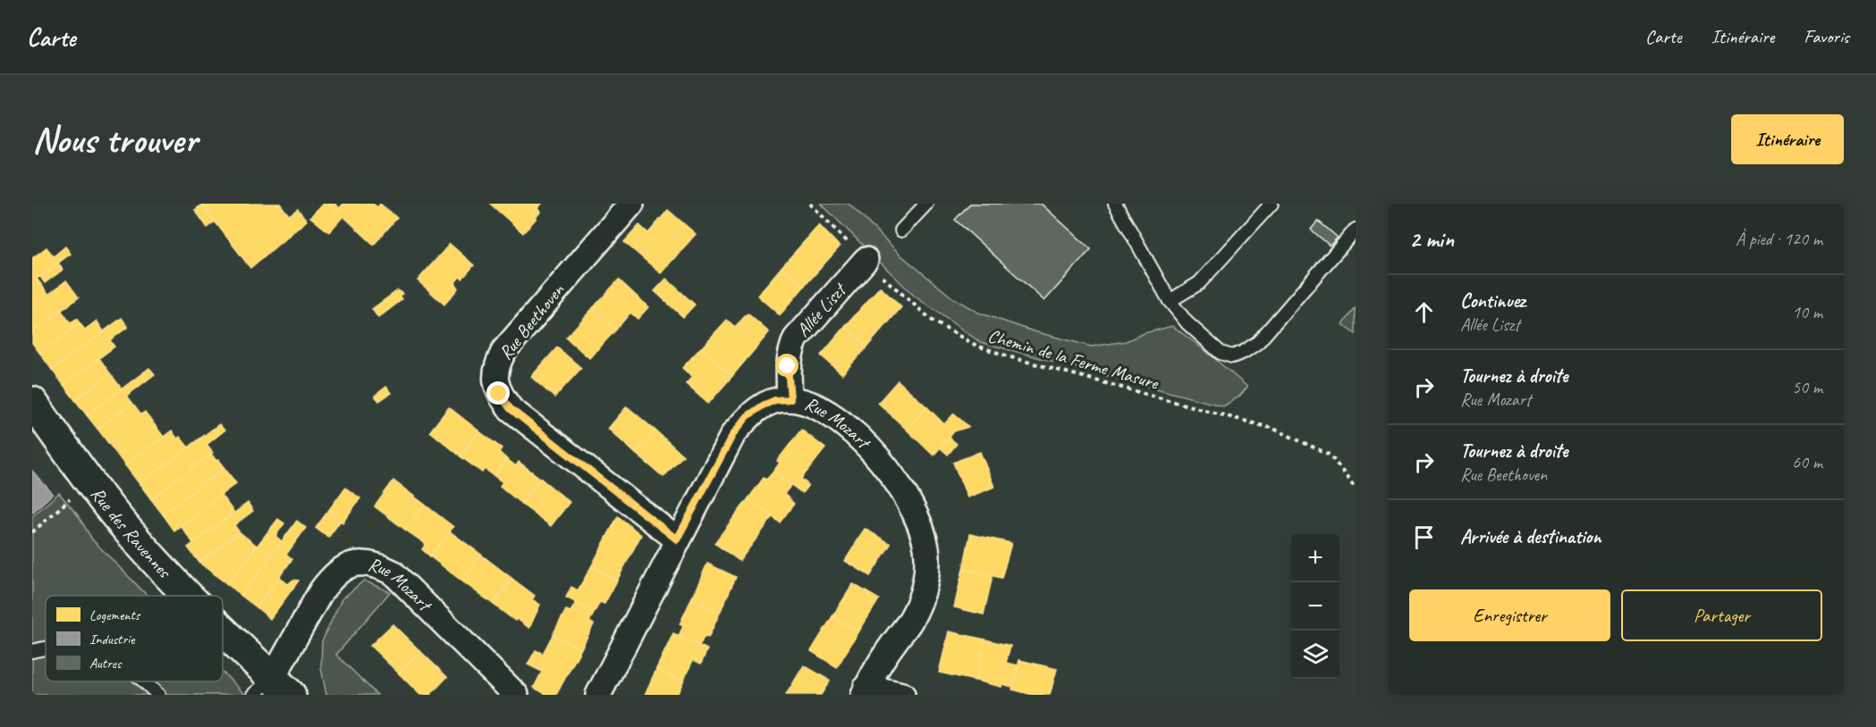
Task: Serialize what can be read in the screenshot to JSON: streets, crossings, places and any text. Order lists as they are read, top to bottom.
{
  "streets": {
    "street": [
      "Allée Liszt",
      "Rue Beethoven",
      "Rue Mozart",
      "Rue des Ravennes"
    ],
    "path": ["Chemin de la Ferme Masure"]
  },
  "crossings": [
    ["Allée Liszt", "Chemin de la Ferme Masure"],
    ["Allée Liszt", "Rue Mozart"],
    ["Rue Beethoven", "Rue Mozart"],
    ["Rue Mozart", "Rue des Ravennes"]
  ],
  "legend": ["Logements", "Industrie", "Autres"],
  "page": {
    "header": "Carte",
    "nav": ["Carte", "Itinéraire", "Favoris"],
    "buttons": [
      "Itinéraire",
      ["Enregistrer", "Partager"]
    ],
    "title": "Nous trouver",
    "heading": ["2 min", "À pied · 120 m"],
    "list": [
      ["Continuez", "Allée Liszt", "10 m"],
      ["Tournez à droite", "Rue Mozart", "50 m"],
      ["Tournez à droite", "Rue Beethoven", "60 m"],
      "Arrivée à destination"
    ],
    "map_buttons": ["+", "−"]
  }
}
